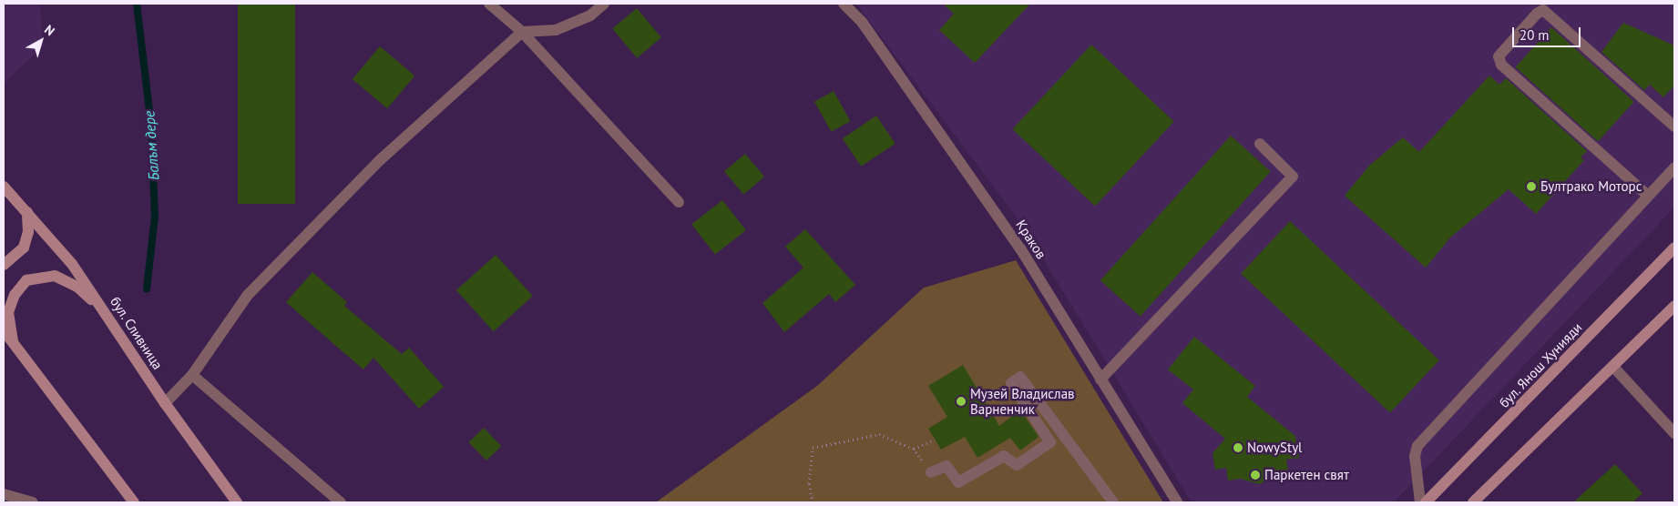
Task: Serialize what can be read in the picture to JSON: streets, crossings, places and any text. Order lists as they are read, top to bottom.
{
  "streets": {
    "main road": ["бул. Сливница", "бул. Янош Хунияди"],
    "street": ["Краков"]
  },
  "water": ["Балъм дере"],
  "places": [
    "Бултрако Моторс",
    "Музей Владислав Варненчик",
    "NowyStyl",
    "Паркетен свят"
  ],
  "scale_bar": "20 m",
  "north": "top right"
}
